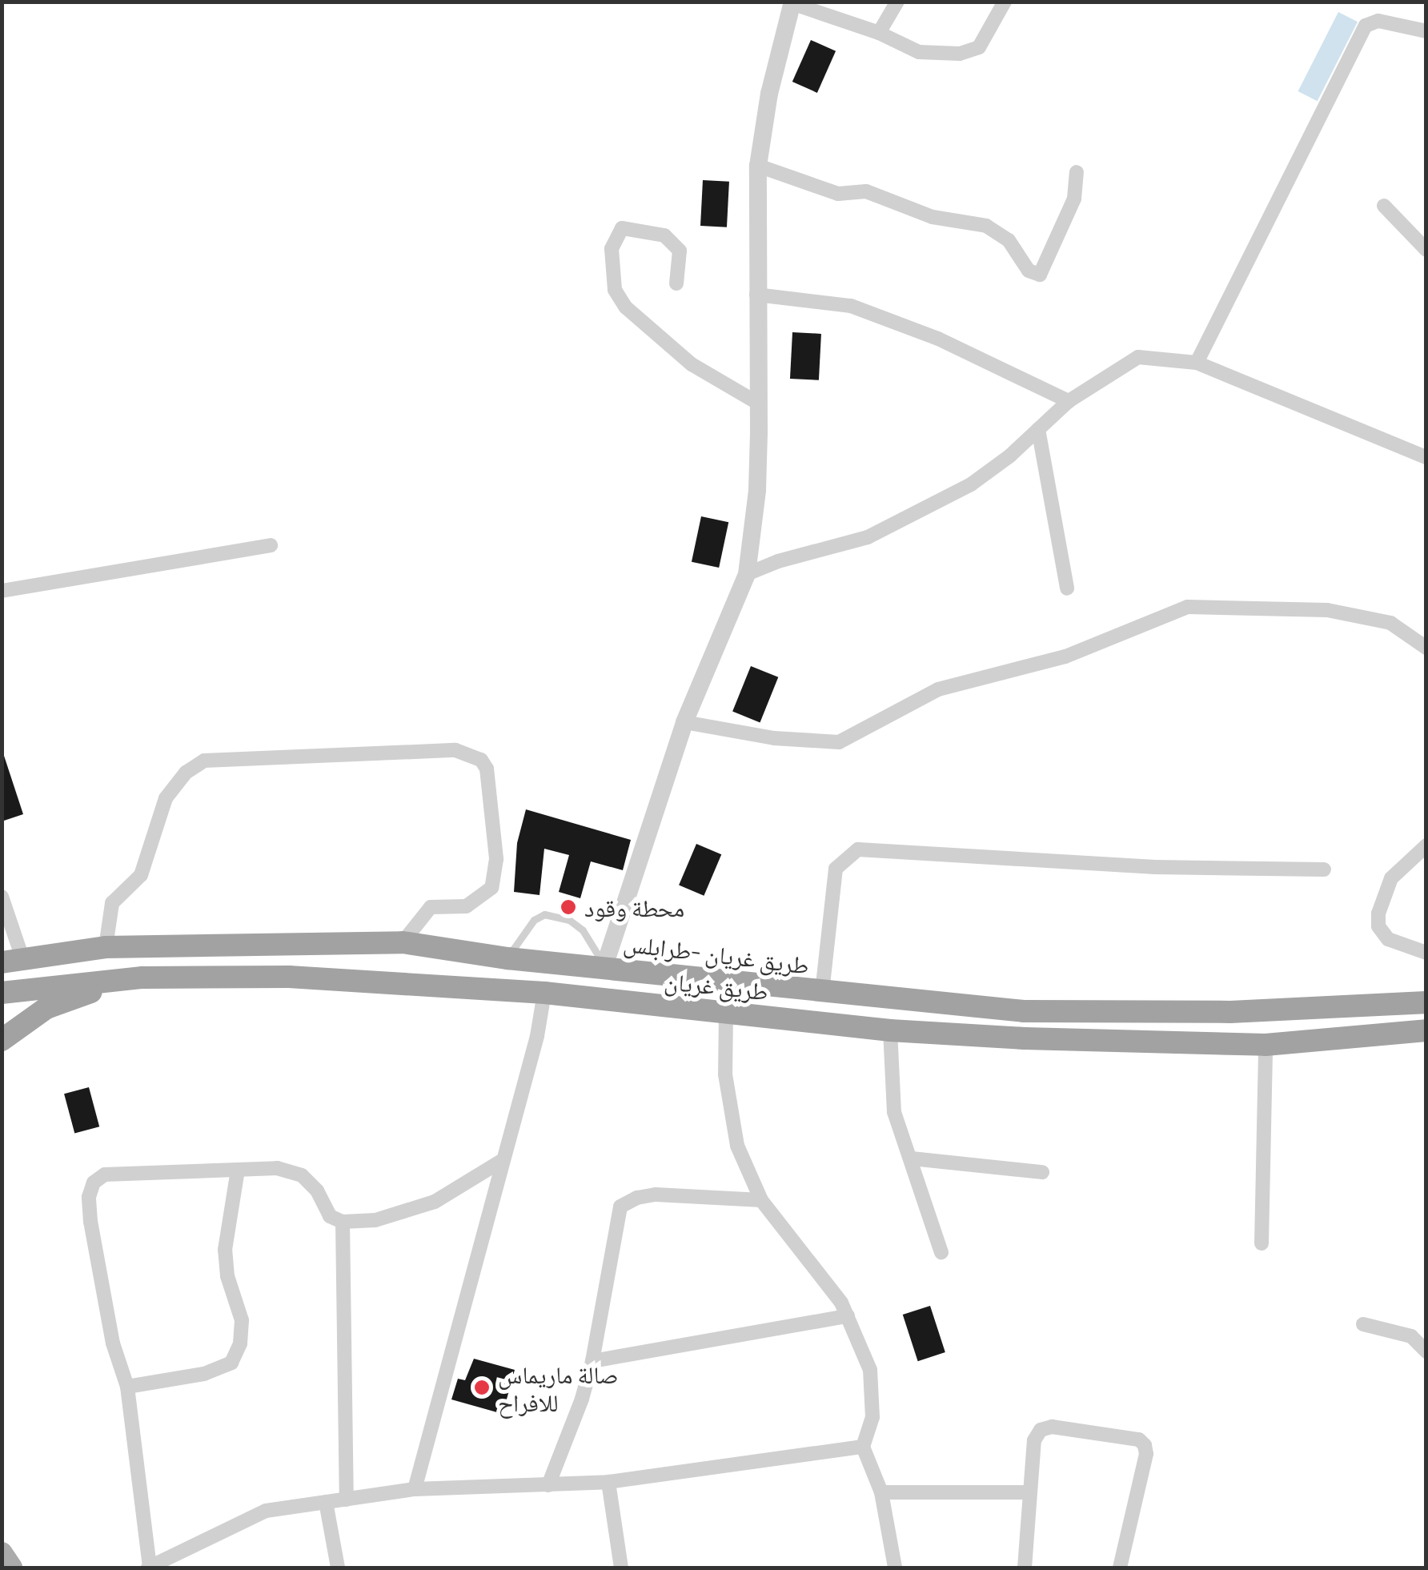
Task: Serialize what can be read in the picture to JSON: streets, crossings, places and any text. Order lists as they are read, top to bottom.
{
  "streets": {
    "highway": ["طريق غريان -طرابلس", "طريق غريان"]
  },
  "places": ["محطة وقود", "صالة ماريماس للافراح"]
}
